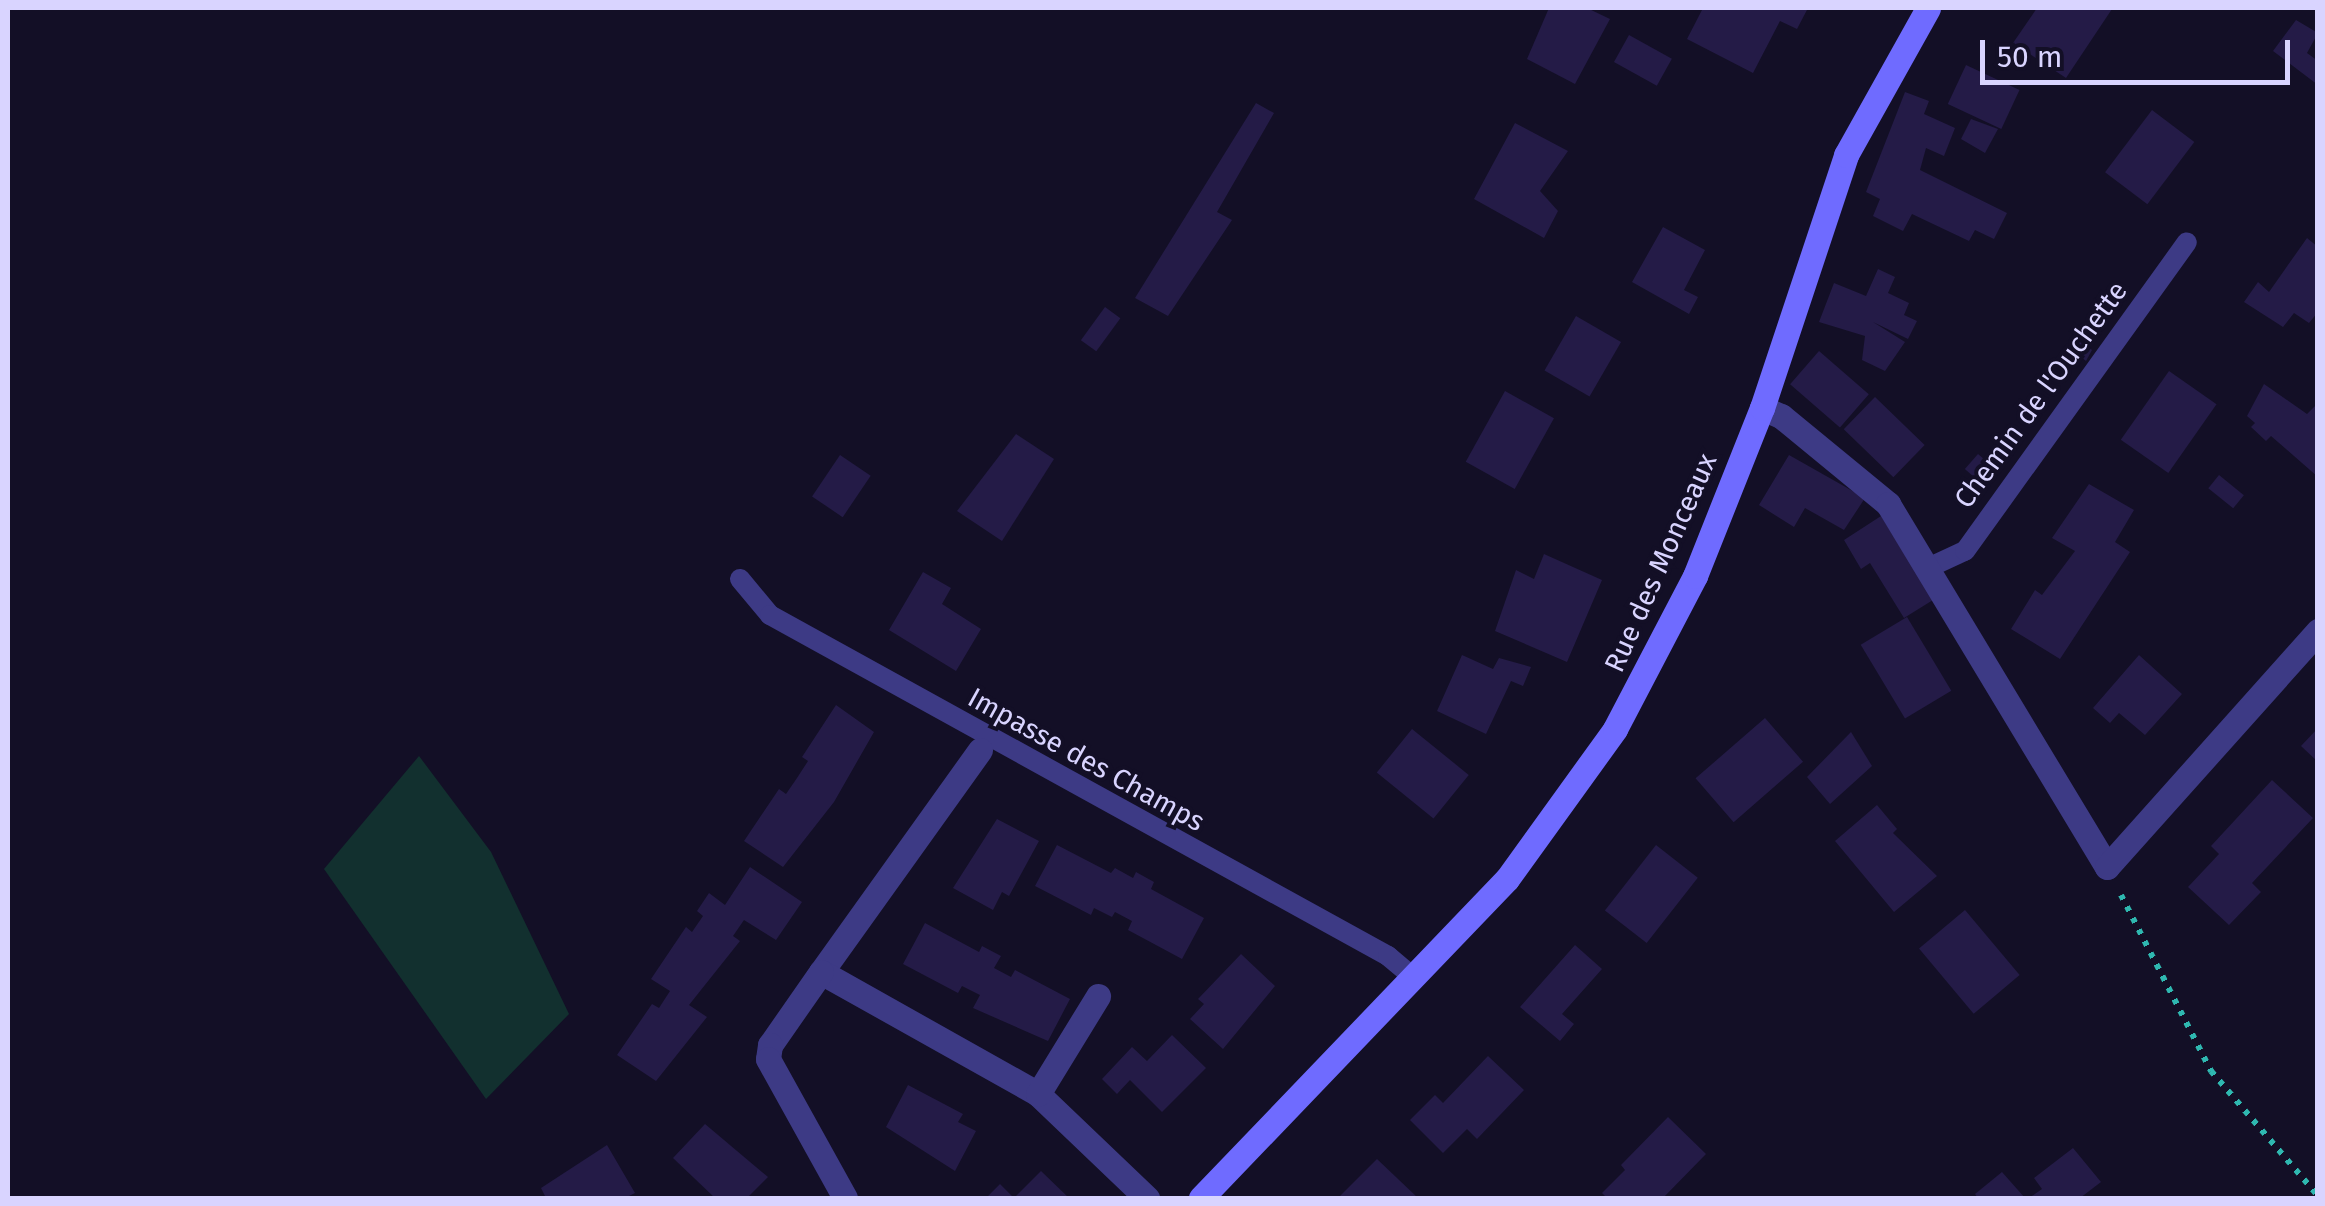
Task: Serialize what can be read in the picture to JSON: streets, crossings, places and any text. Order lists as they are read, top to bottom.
{
  "streets": {
    "main road": ["Rue des Monceaux"],
    "lane": ["Chemin de l'Ouchette", "Impasse des Champs"]
  },
  "crossings": [
    ["Rue des Monceaux", "Impasse des Champs"]
  ],
  "scale_bar": "50 m"
}
